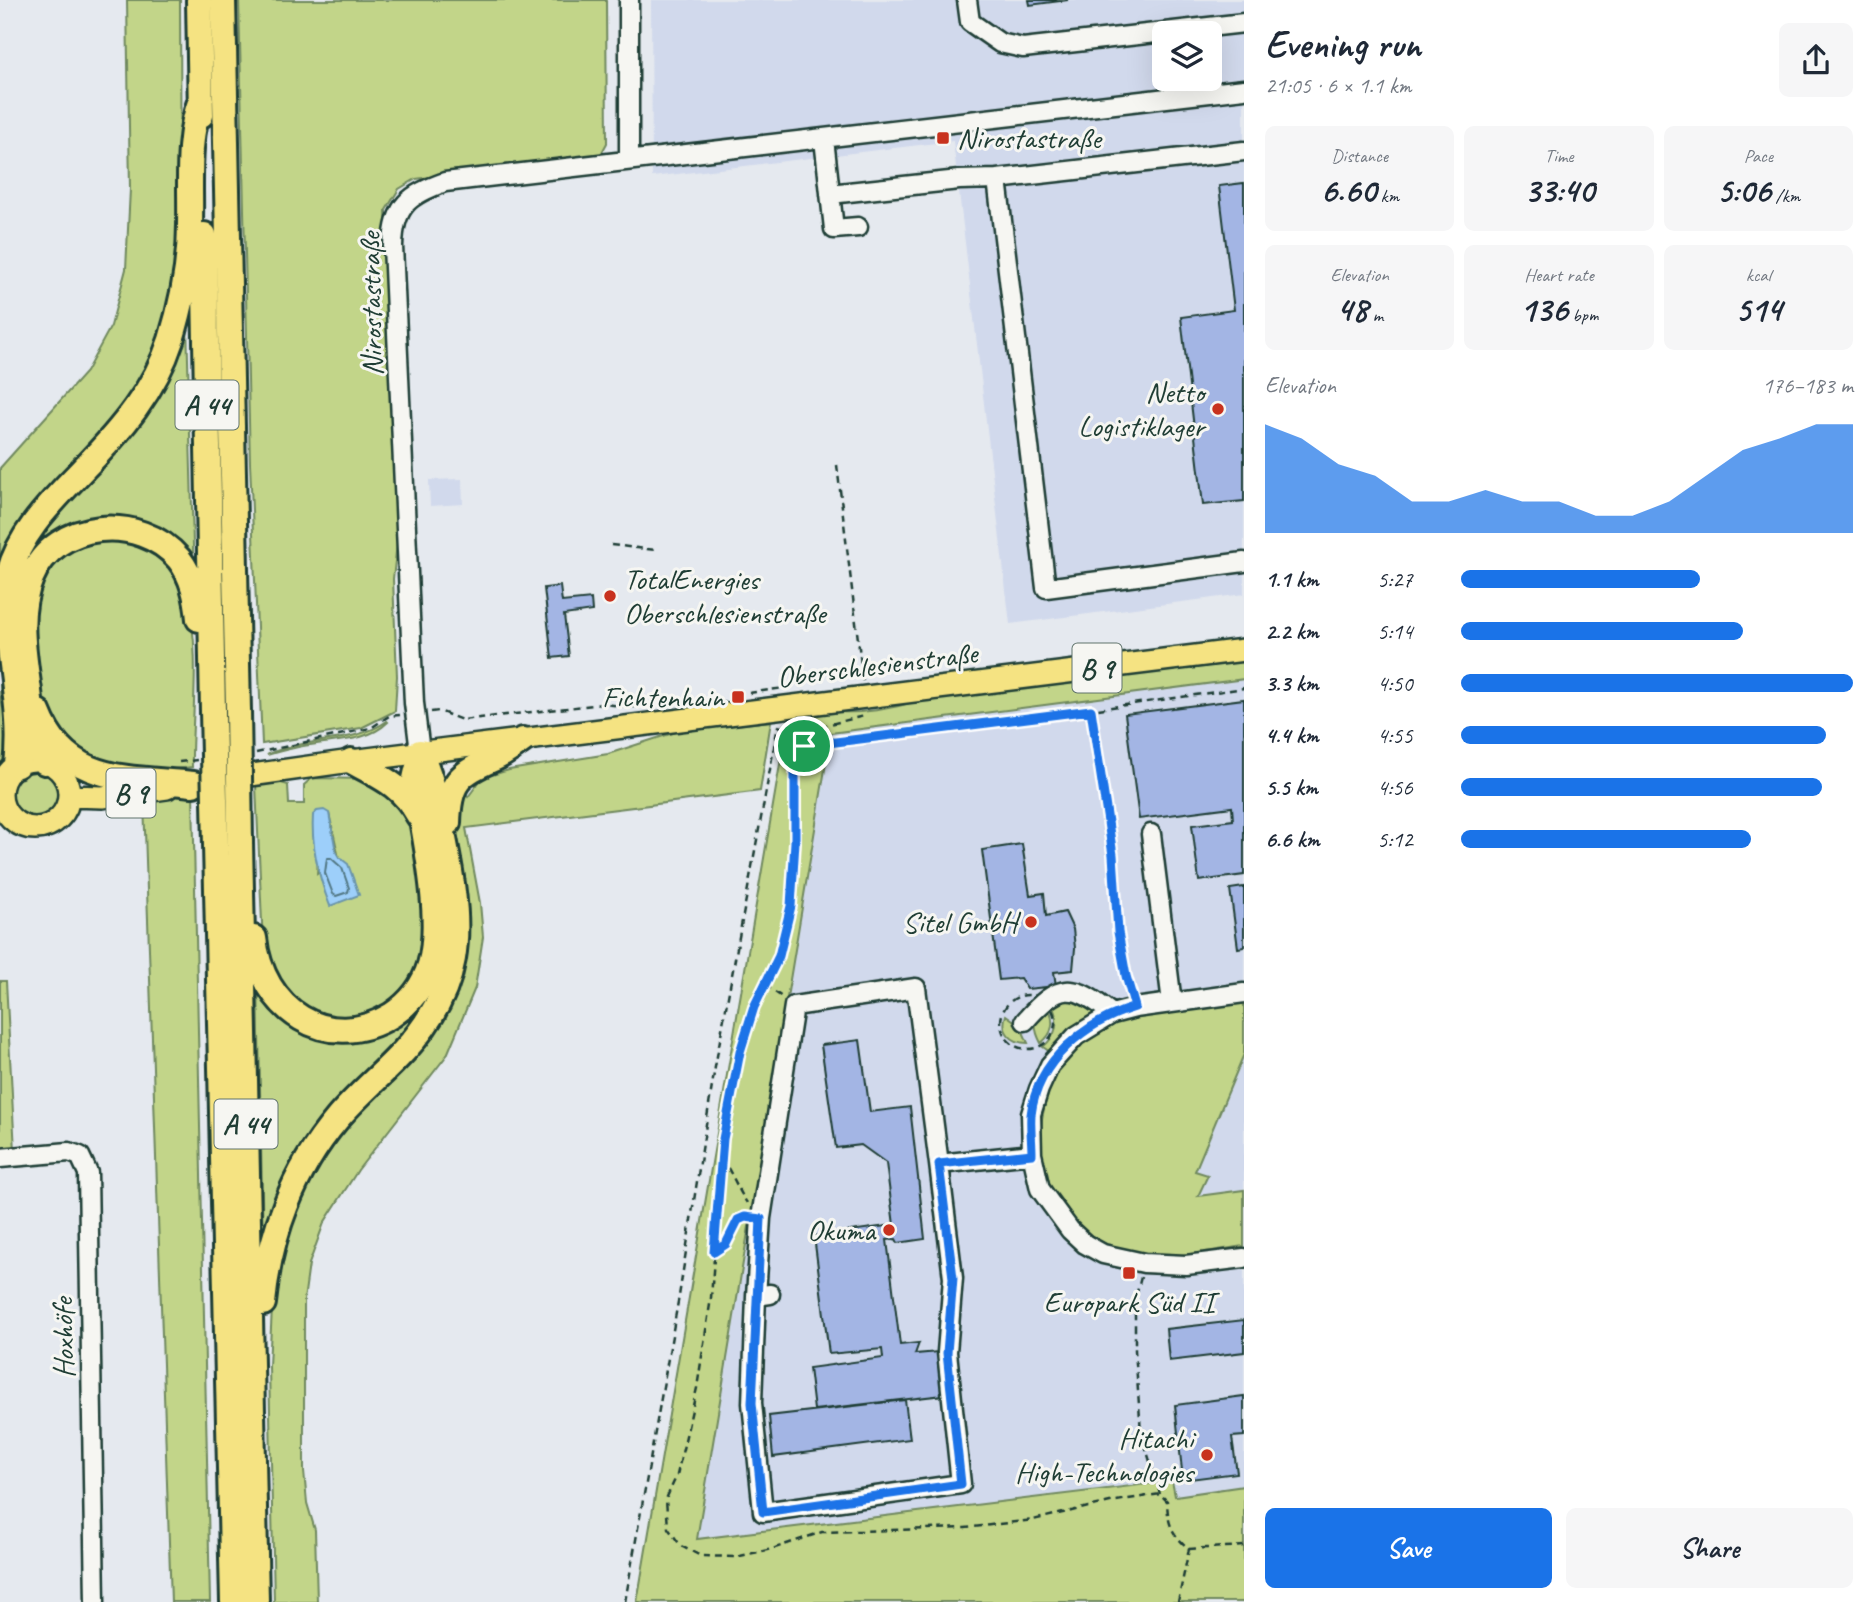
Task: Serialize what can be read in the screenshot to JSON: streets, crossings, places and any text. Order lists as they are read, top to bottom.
{
  "streets": {
    "highway": ["A 44"],
    "main road": ["Oberschlesienstraße", "B 9"],
    "street": ["Nirostastraße", "Hoxhöfe"]
  },
  "crossings": [
    ["Nirostastraße", "Oberschlesienstraße"],
    ["Oberschlesienstraße", "B 9"]
  ],
  "places": {
    "transit": ["Nirostastraße", "Fichtenhain", "Europark Süd II"],
    "other": [
      "Netto Logistiklager",
      "TotalEnergies Oberschlesienstraße",
      "Sitel GmbH",
      "Okuma",
      "Hitachi High-Technologies"
    ]
  },
  "page": {
    "heading": ["Evening run", "21:05 · 6 × 1.1 km"],
    "stats": [
      ["Distance", "6.60 km"],
      ["Time", "33:40"],
      ["Pace", "5:06 /km"],
      ["Elevation", "48 m"],
      ["Heart rate", "136 bpm"],
      ["kcal", "514"]
    ],
    "chart": ["Elevation", "176–183 m"],
    "list": [
      {
        "name": "1.1 km",
        "note": "5:27"
      },
      {
        "name": "2.2 km",
        "note": "5:14"
      },
      {
        "name": "3.3 km",
        "note": "4:50"
      },
      {
        "name": "4.4 km",
        "note": "4:55"
      },
      {
        "name": "5.5 km",
        "note": "4:56"
      },
      {
        "name": "6.6 km",
        "note": "5:12"
      }
    ],
    "buttons": ["Save", "Share"]
  }
}
